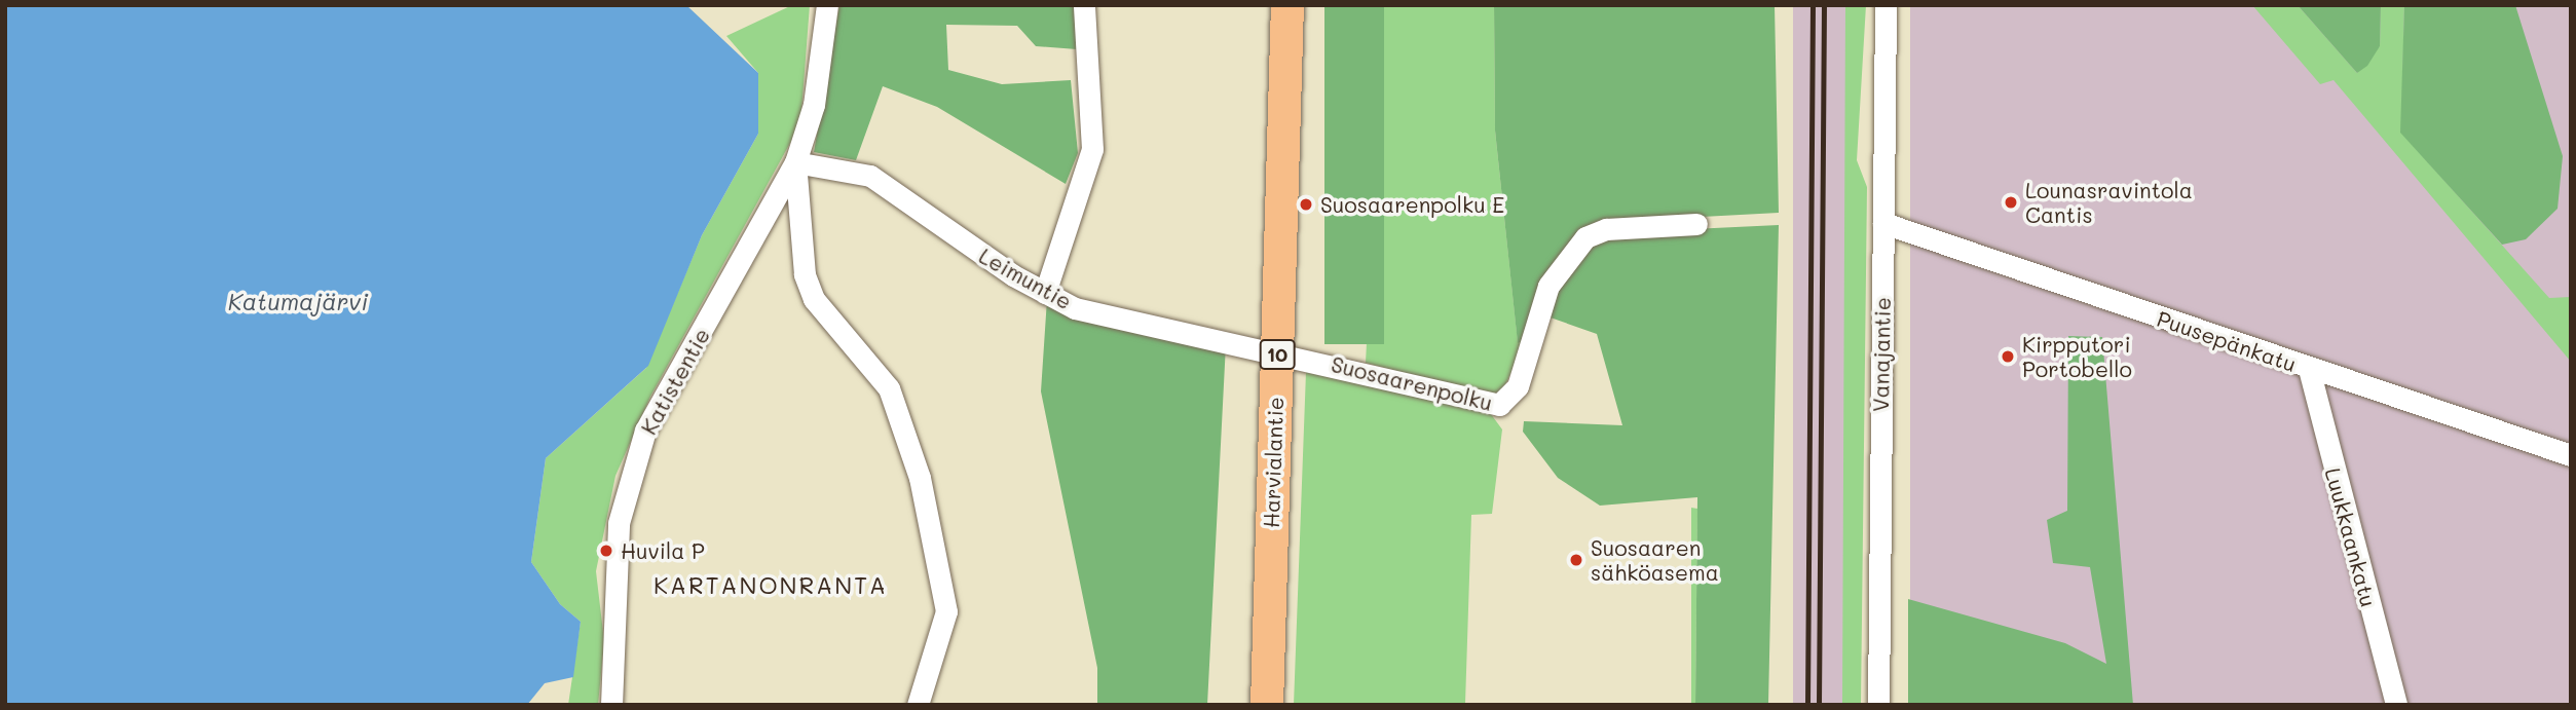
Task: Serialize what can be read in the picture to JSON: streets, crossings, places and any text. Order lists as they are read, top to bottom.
{
  "streets": {
    "highway": ["10", "Harvialantie"],
    "street": [
      "Leimuntie",
      "Puusepänkatu",
      "Vanajantie",
      "Katistentie",
      "Suosaarenpolku",
      "Luukkaankatu"
    ]
  },
  "crossings": [
    ["Leimuntie", "Katistentie"],
    ["Leimuntie", "Suosaarenpolku"],
    ["Leimuntie", "Harvialantie"],
    ["Puusepänkatu", "Vanajantie"],
    ["Puusepänkatu", "Luukkaankatu"],
    ["Suosaarenpolku", "Harvialantie"]
  ],
  "districts": ["KARTANONRANTA"],
  "water": ["Katumajärvi"],
  "places": [
    "Lounasravintola Cantis",
    "Suosaarenpolku E",
    "Kirpputori Portobello",
    "Huvila P",
    "Suosaaren sähköasema"
  ]
}
